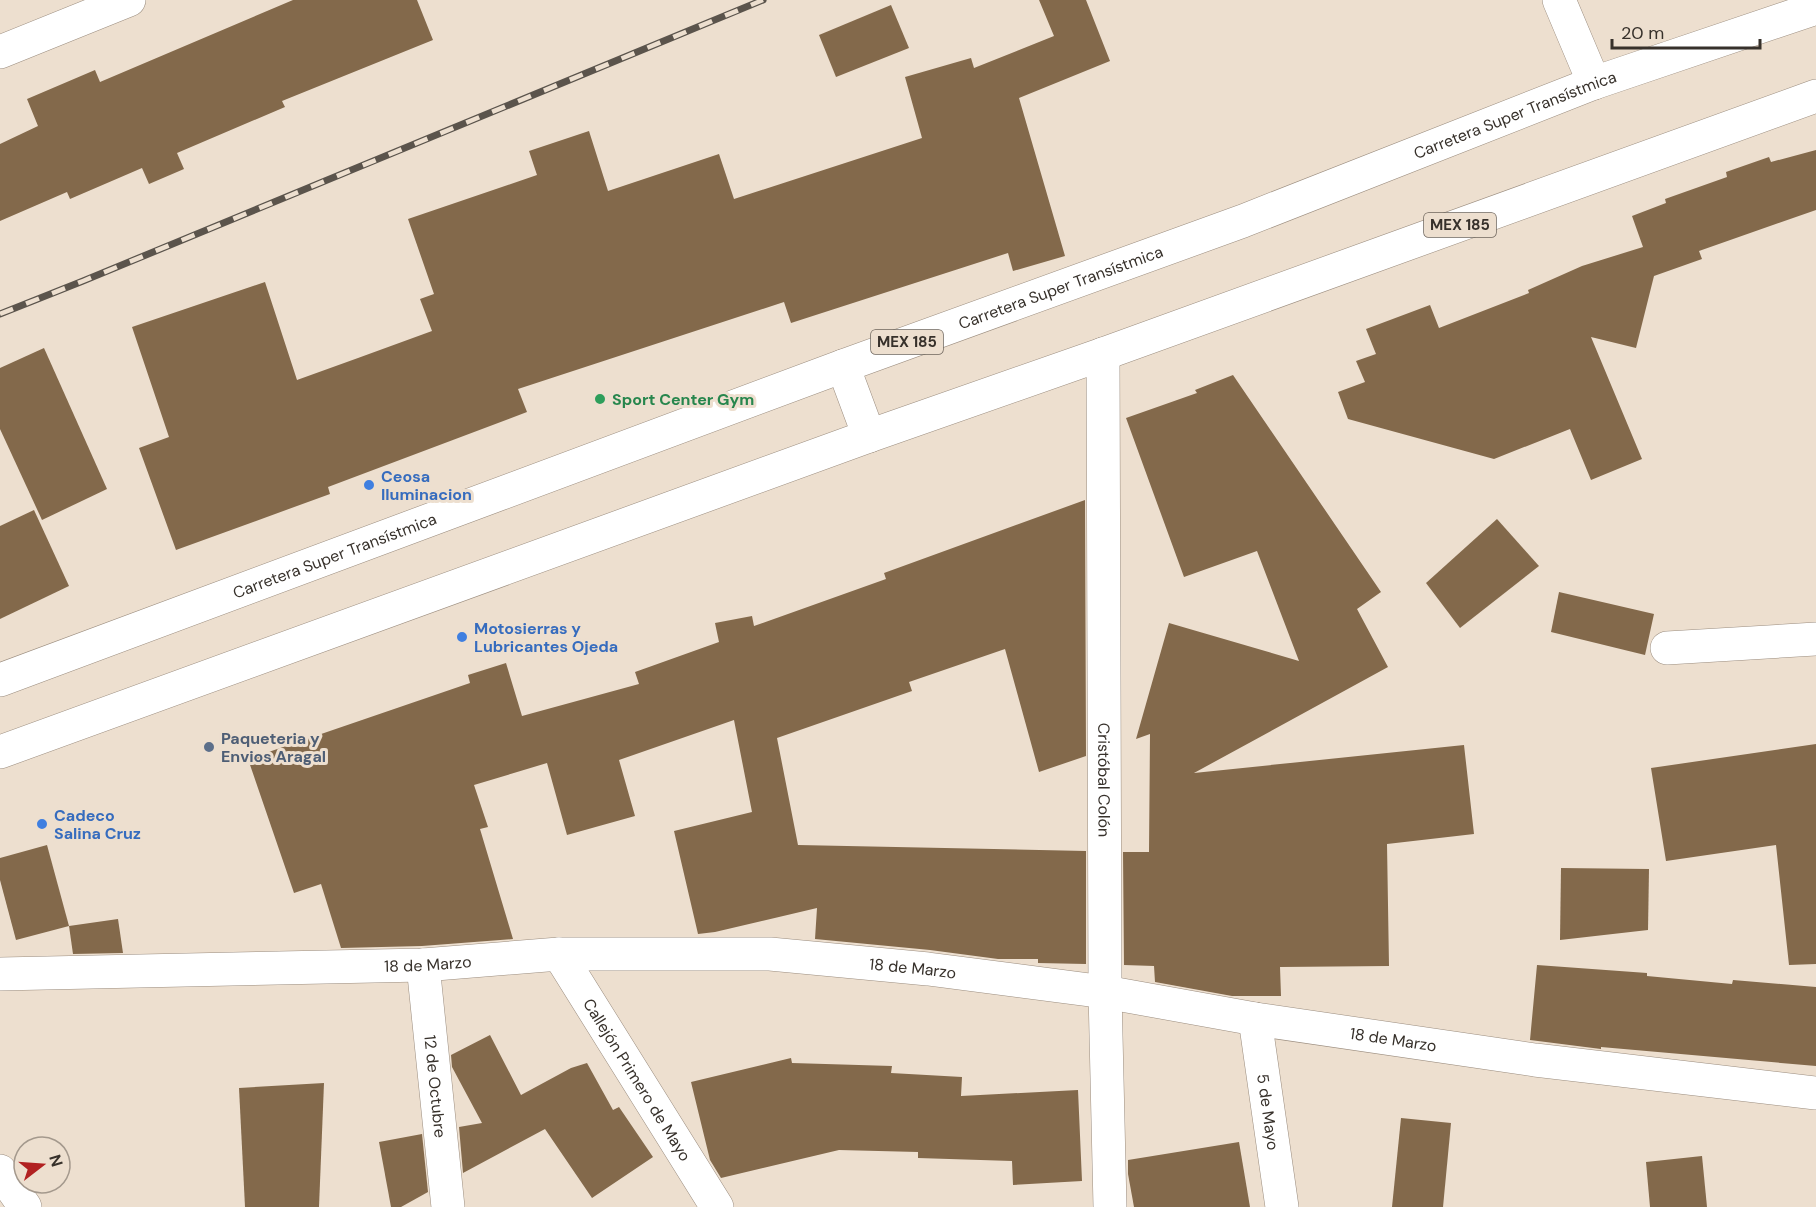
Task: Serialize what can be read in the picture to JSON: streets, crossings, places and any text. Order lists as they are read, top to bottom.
{
  "streets": {
    "main road": [
      "Carretera Super Transístmica",
      "MEX 185",
      "Cristóbal Colón",
      "18 de Marzo",
      "Callejón Primero de Mayo",
      "12 de Octubre",
      "5 de Mayo"
    ]
  },
  "crossings": [
    ["MEX 185", "Cristóbal Colón"],
    ["Cristóbal Colón", "18 de Marzo"],
    ["18 de Marzo", "Callejón Primero de Mayo"],
    ["18 de Marzo", "12 de Octubre"],
    ["18 de Marzo", "5 de Mayo"]
  ],
  "places": [
    "Sport Center Gym",
    "Ceosa Iluminacion",
    "Motosierras y Lubricantes Ojeda",
    "Paqueteria y Envios Aragal",
    "Cadeco Salina Cruz"
  ],
  "scale_bar": "20 m",
  "north": "right"
}
